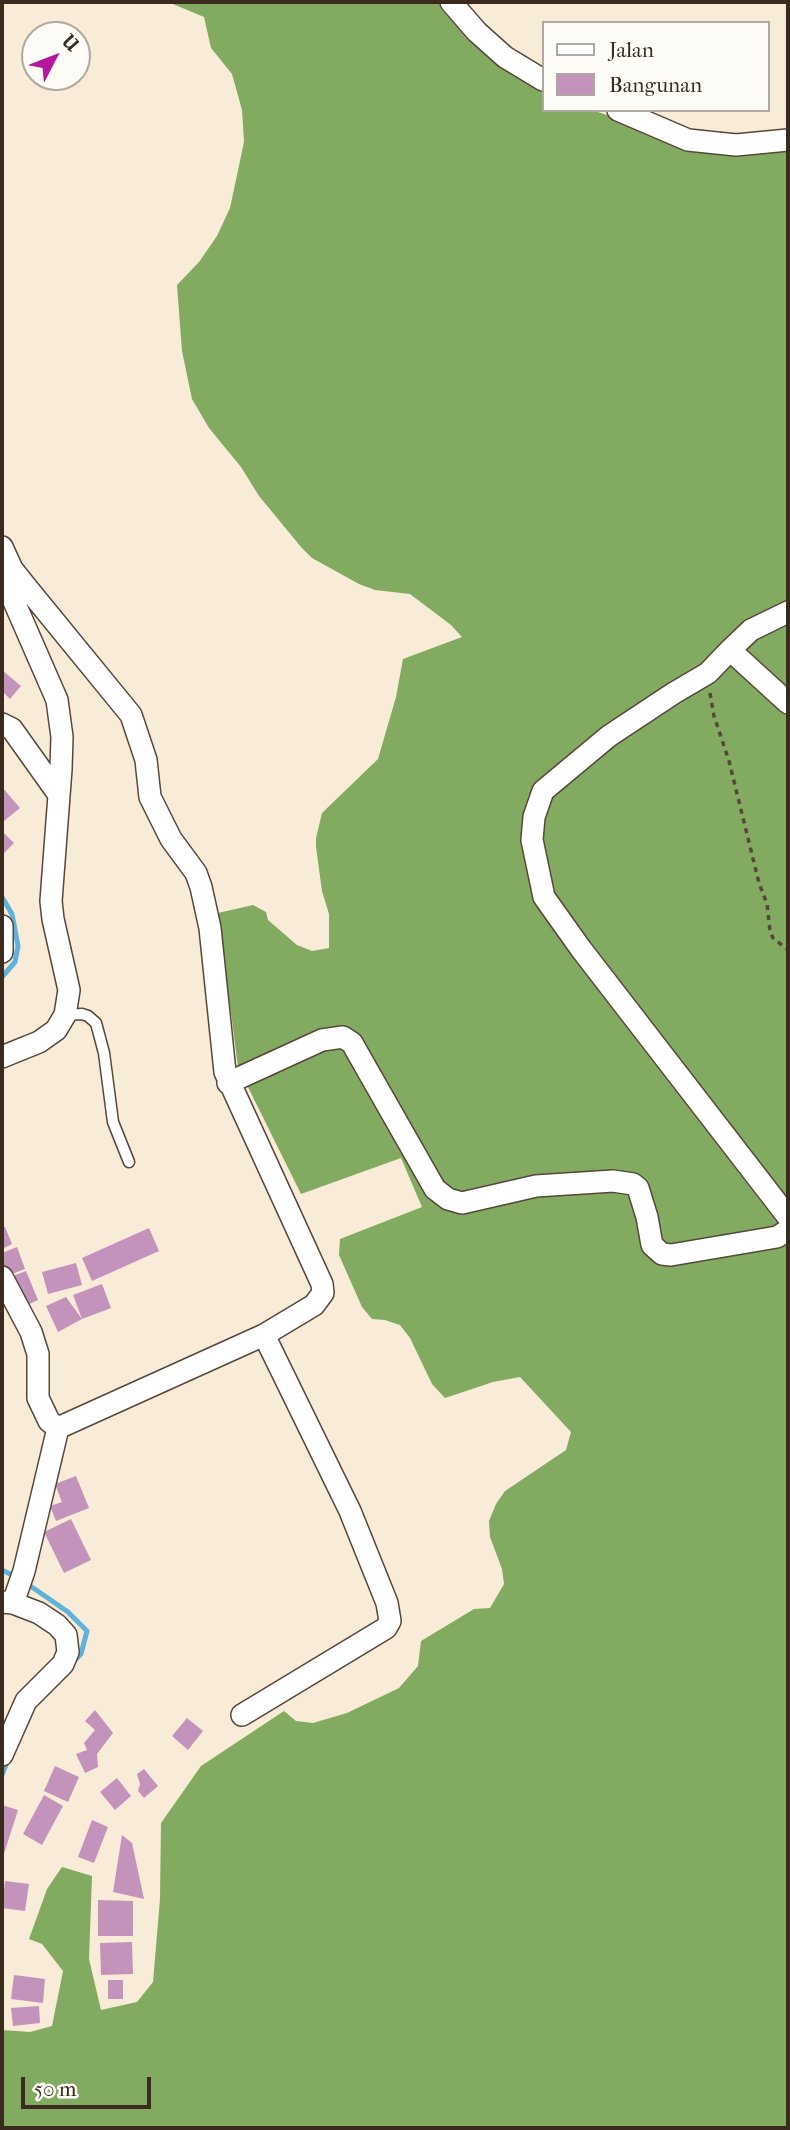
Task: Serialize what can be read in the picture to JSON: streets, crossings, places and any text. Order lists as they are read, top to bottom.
{
  "legend": ["Jalan", "Bangunan"],
  "scale_bar": "50 m",
  "north": "top right"
}
